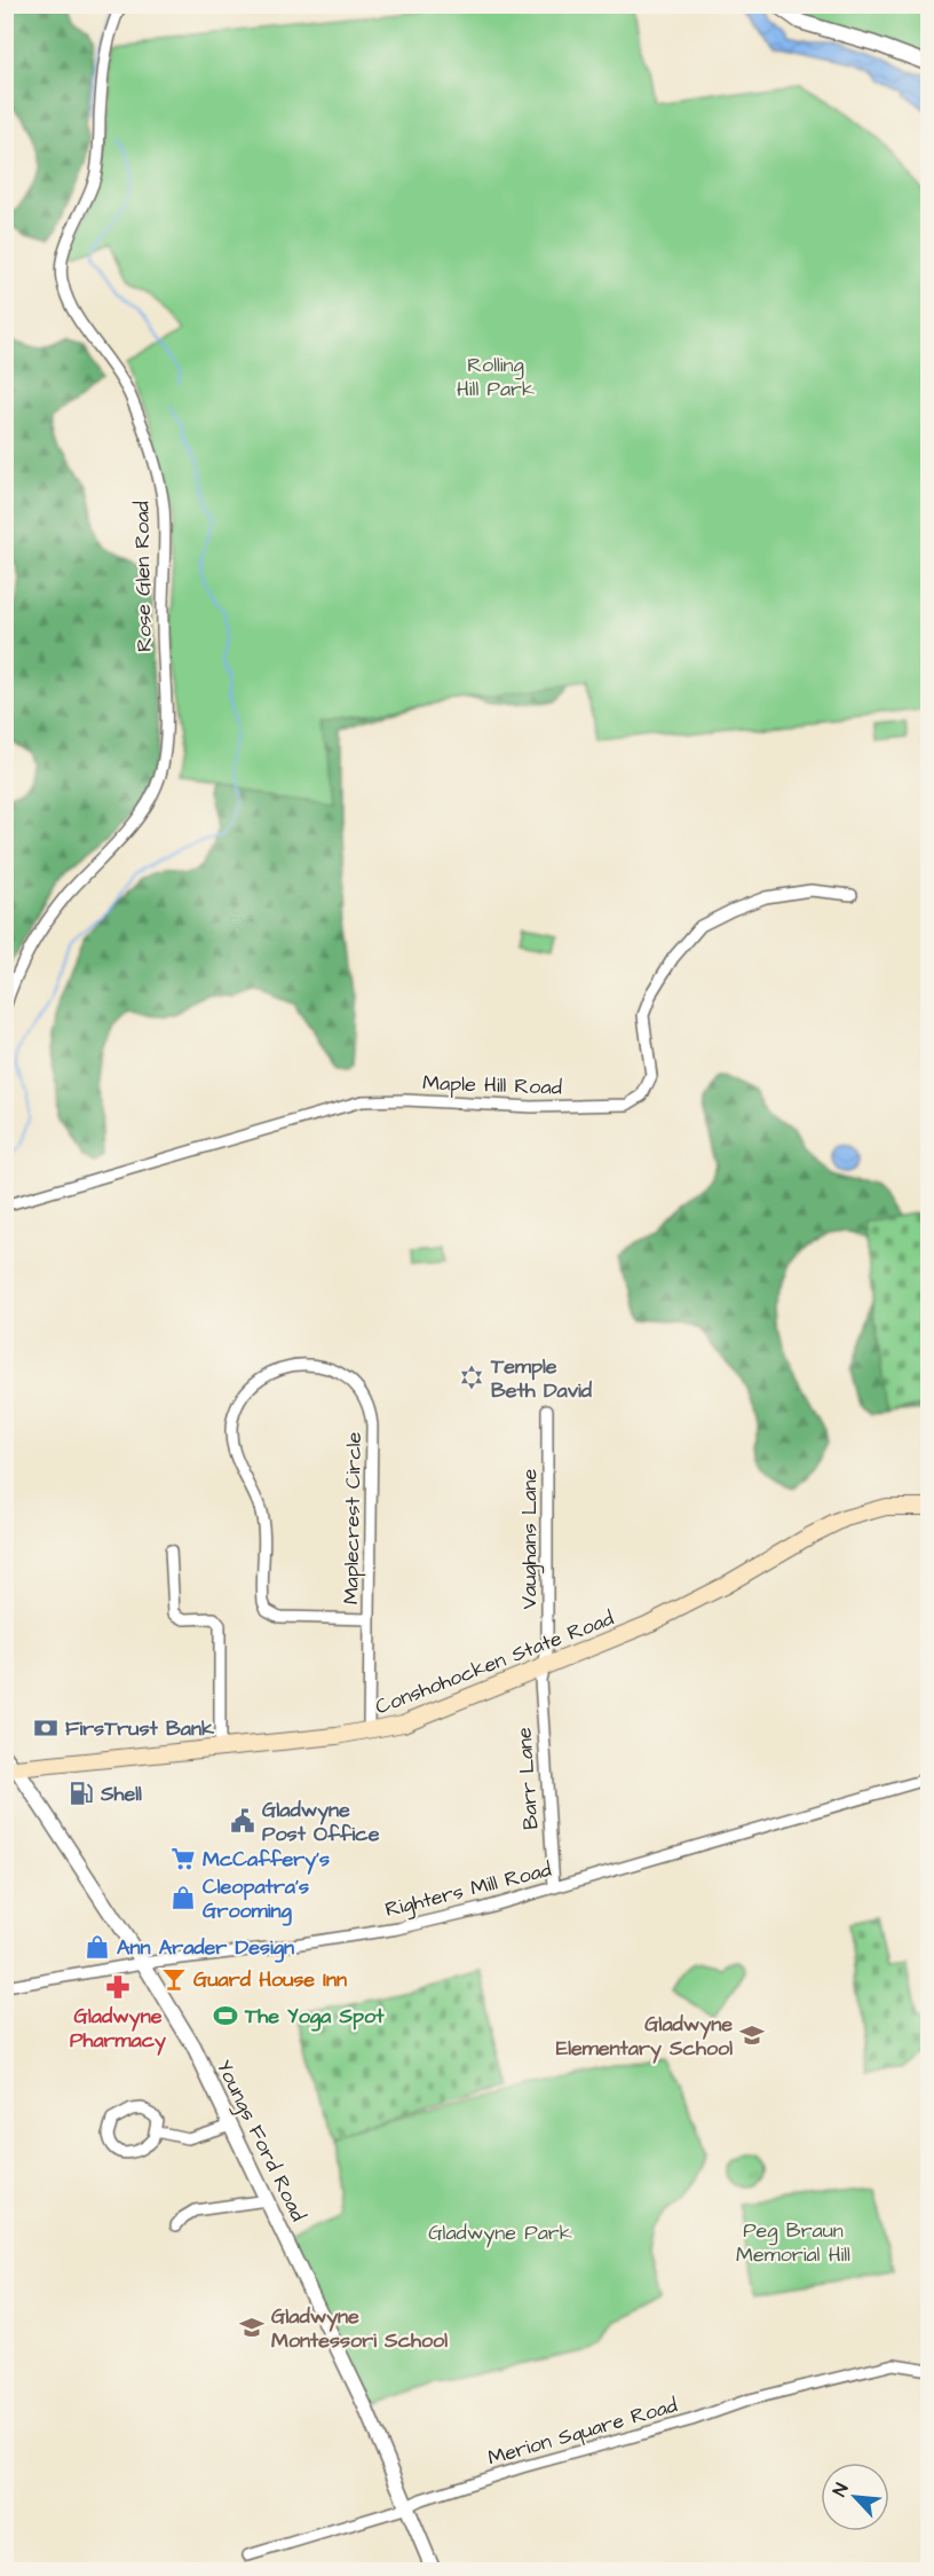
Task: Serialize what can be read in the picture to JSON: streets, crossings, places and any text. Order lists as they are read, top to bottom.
{
  "streets": {
    "main road": ["Conshohocken State Road"],
    "street": [
      "Rose Glen Road",
      "Maple Hill Road",
      "Maplecrest Circle",
      "Vaughans Lane",
      "Barr Lane",
      "Righters Mill Road",
      "Youngs Ford Road",
      "Merion Square Road"
    ]
  },
  "crossings": [
    ["Maplecrest Circle", "Conshohocken State Road"],
    ["Vaughans Lane", "Conshohocken State Road"],
    ["Vaughans Lane", "Barr Lane"],
    ["Conshohocken State Road", "Barr Lane"],
    ["Conshohocken State Road", "Youngs Ford Road"],
    ["Barr Lane", "Righters Mill Road"],
    ["Righters Mill Road", "Youngs Ford Road"],
    ["Youngs Ford Road", "Merion Square Road"]
  ],
  "parks": ["Rolling Hill Park", "Peg Braun Memorial Hill", "Gladwyne Park"],
  "places": {
    "synagogue": ["Temple Beth David"],
    "bank": ["FirsTrust Bank"],
    "fuel station": ["Shell"],
    "public building": ["Gladwyne Post Office"],
    "supermarket": ["McCaffery's"],
    "shop": ["Cleopatra's Grooming", "Ann Arader Design"],
    "bar": ["Guard House Inn"],
    "pharmacy": ["Gladwyne Pharmacy"],
    "sports": ["The Yoga Spot"],
    "school or university": ["Gladwyne Elementary School", "Gladwyne Montessori School"]
  },
  "north": "top left"
}
